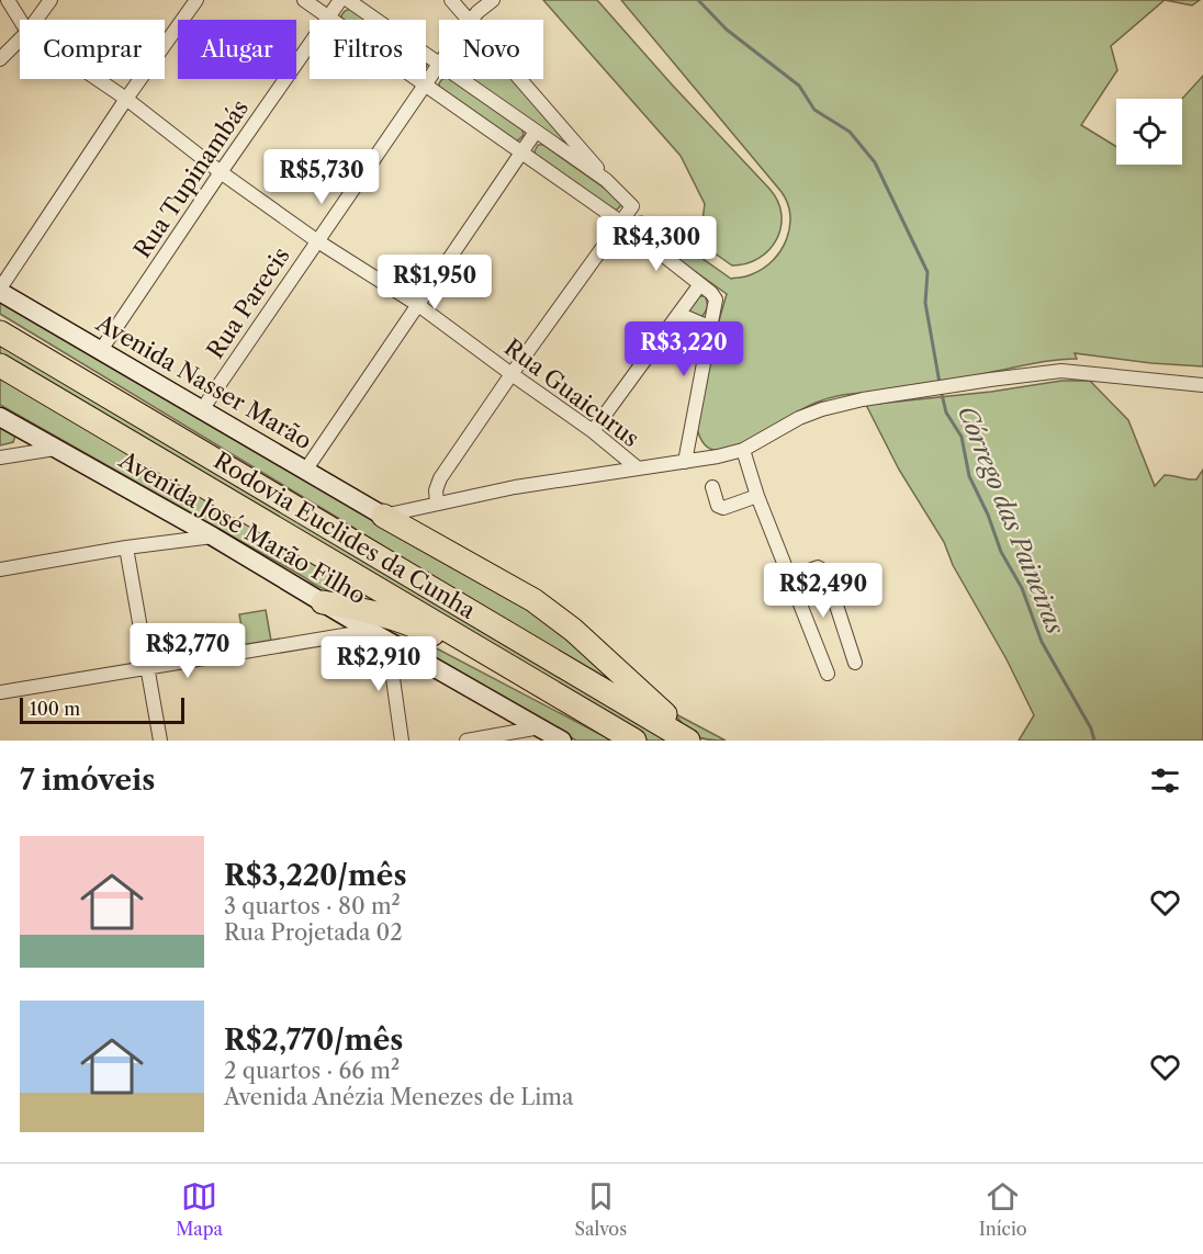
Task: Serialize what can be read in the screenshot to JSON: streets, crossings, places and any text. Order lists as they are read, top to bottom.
{
  "streets": {
    "highway": ["Rodovia Euclides da Cunha"],
    "main road": ["Avenida Nasser Marão", "Avenida José Marão Filho"],
    "street": ["Rua Tupinambás", "Rua Parecis", "Rua Guaicurus"]
  },
  "crossings": [
    ["Rua Tupinambás", "Avenida Nasser Marão"],
    ["Rua Tupinambás", "Rua Guaicurus"],
    ["Rua Parecis", "Avenida Nasser Marão"],
    ["Rua Parecis", "Rua Guaicurus"]
  ],
  "water": ["Córrego das Paineiras"],
  "scale_bar": "100 m",
  "page": {
    "chip": [
      "Comprar",
      "Alugar",
      "Filtros",
      "Novo"
    ],
    "price": [
      "R$5,730",
      "R$4,300",
      "R$1,950",
      "R$3,220",
      "R$2,490",
      "R$2,770",
      "R$2,910"
    ],
    "scale": "100 m",
    "heading": "7 imóveis",
    "list": [
      {
        "name": "R$3,220/mês",
        "note": "3 quartos · 80 m² · Rua Projetada 02"
      },
      {
        "name": "R$2,770/mês",
        "note": "2 quartos · 66 m² · Avenida Anézia Menezes de Lima"
      }
    ],
    "tabs": ["Mapa", "Salvos", "Início"]
  }
}
